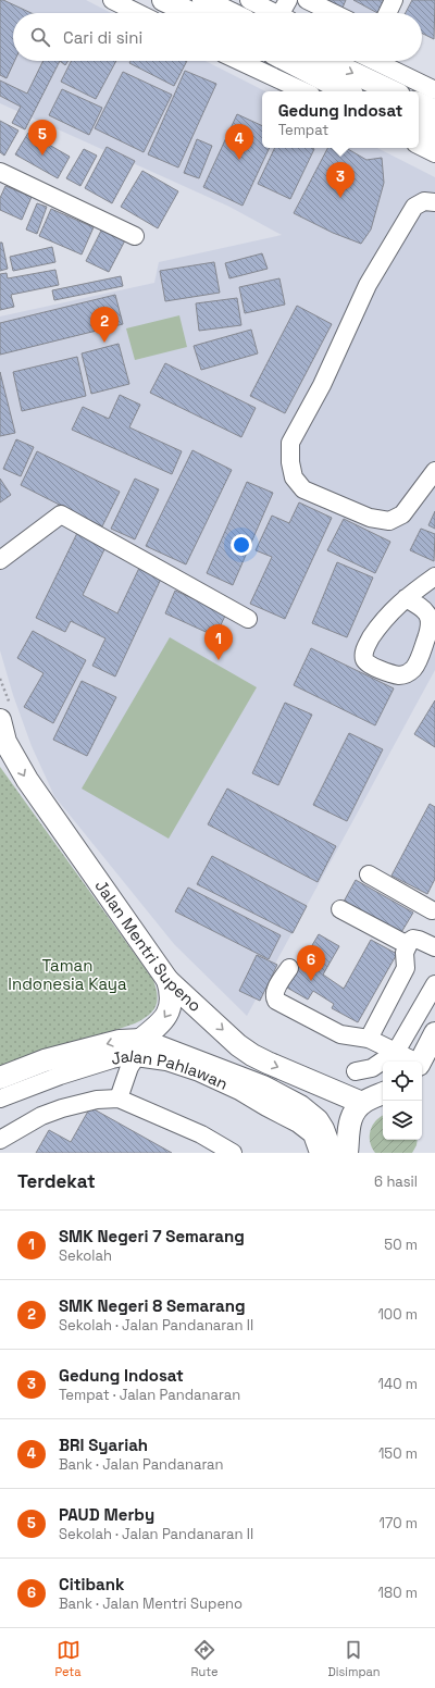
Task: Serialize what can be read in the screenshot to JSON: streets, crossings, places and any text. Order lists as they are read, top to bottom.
{
  "streets": {
    "main road": ["Jalan Mentri Supeno"],
    "street": ["Jalan Pahlawan"]
  },
  "parks": ["Taman Indonesia Kaya"],
  "page": {
    "search": "Cari di sini",
    "popup": ["Gedung Indosat", "Tempat"],
    "pins": [
      "5",
      "4",
      "3",
      "2",
      "1",
      "6"
    ],
    "heading": ["Terdekat", "6 hasil"],
    "list": [
      {
        "mark": "1",
        "name": "SMK Negeri 7 Semarang",
        "note": "Sekolah",
        "value": "50 m"
      },
      {
        "mark": "2",
        "name": "SMK Negeri 8 Semarang",
        "note": "Sekolah · Jalan Pandanaran II",
        "value": "100 m"
      },
      {
        "mark": "3",
        "name": "Gedung Indosat",
        "note": "Tempat · Jalan Pandanaran",
        "value": "140 m"
      },
      {
        "mark": "4",
        "name": "BRI Syariah",
        "note": "Bank · Jalan Pandanaran",
        "value": "150 m"
      },
      {
        "mark": "5",
        "name": "PAUD Merby",
        "note": "Sekolah · Jalan Pandanaran II",
        "value": "170 m"
      },
      {
        "mark": "6",
        "name": "Citibank",
        "note": "Bank · Jalan Mentri Supeno",
        "value": "180 m"
      }
    ],
    "nav": ["Peta", "Rute", "Disimpan"]
  }
}
